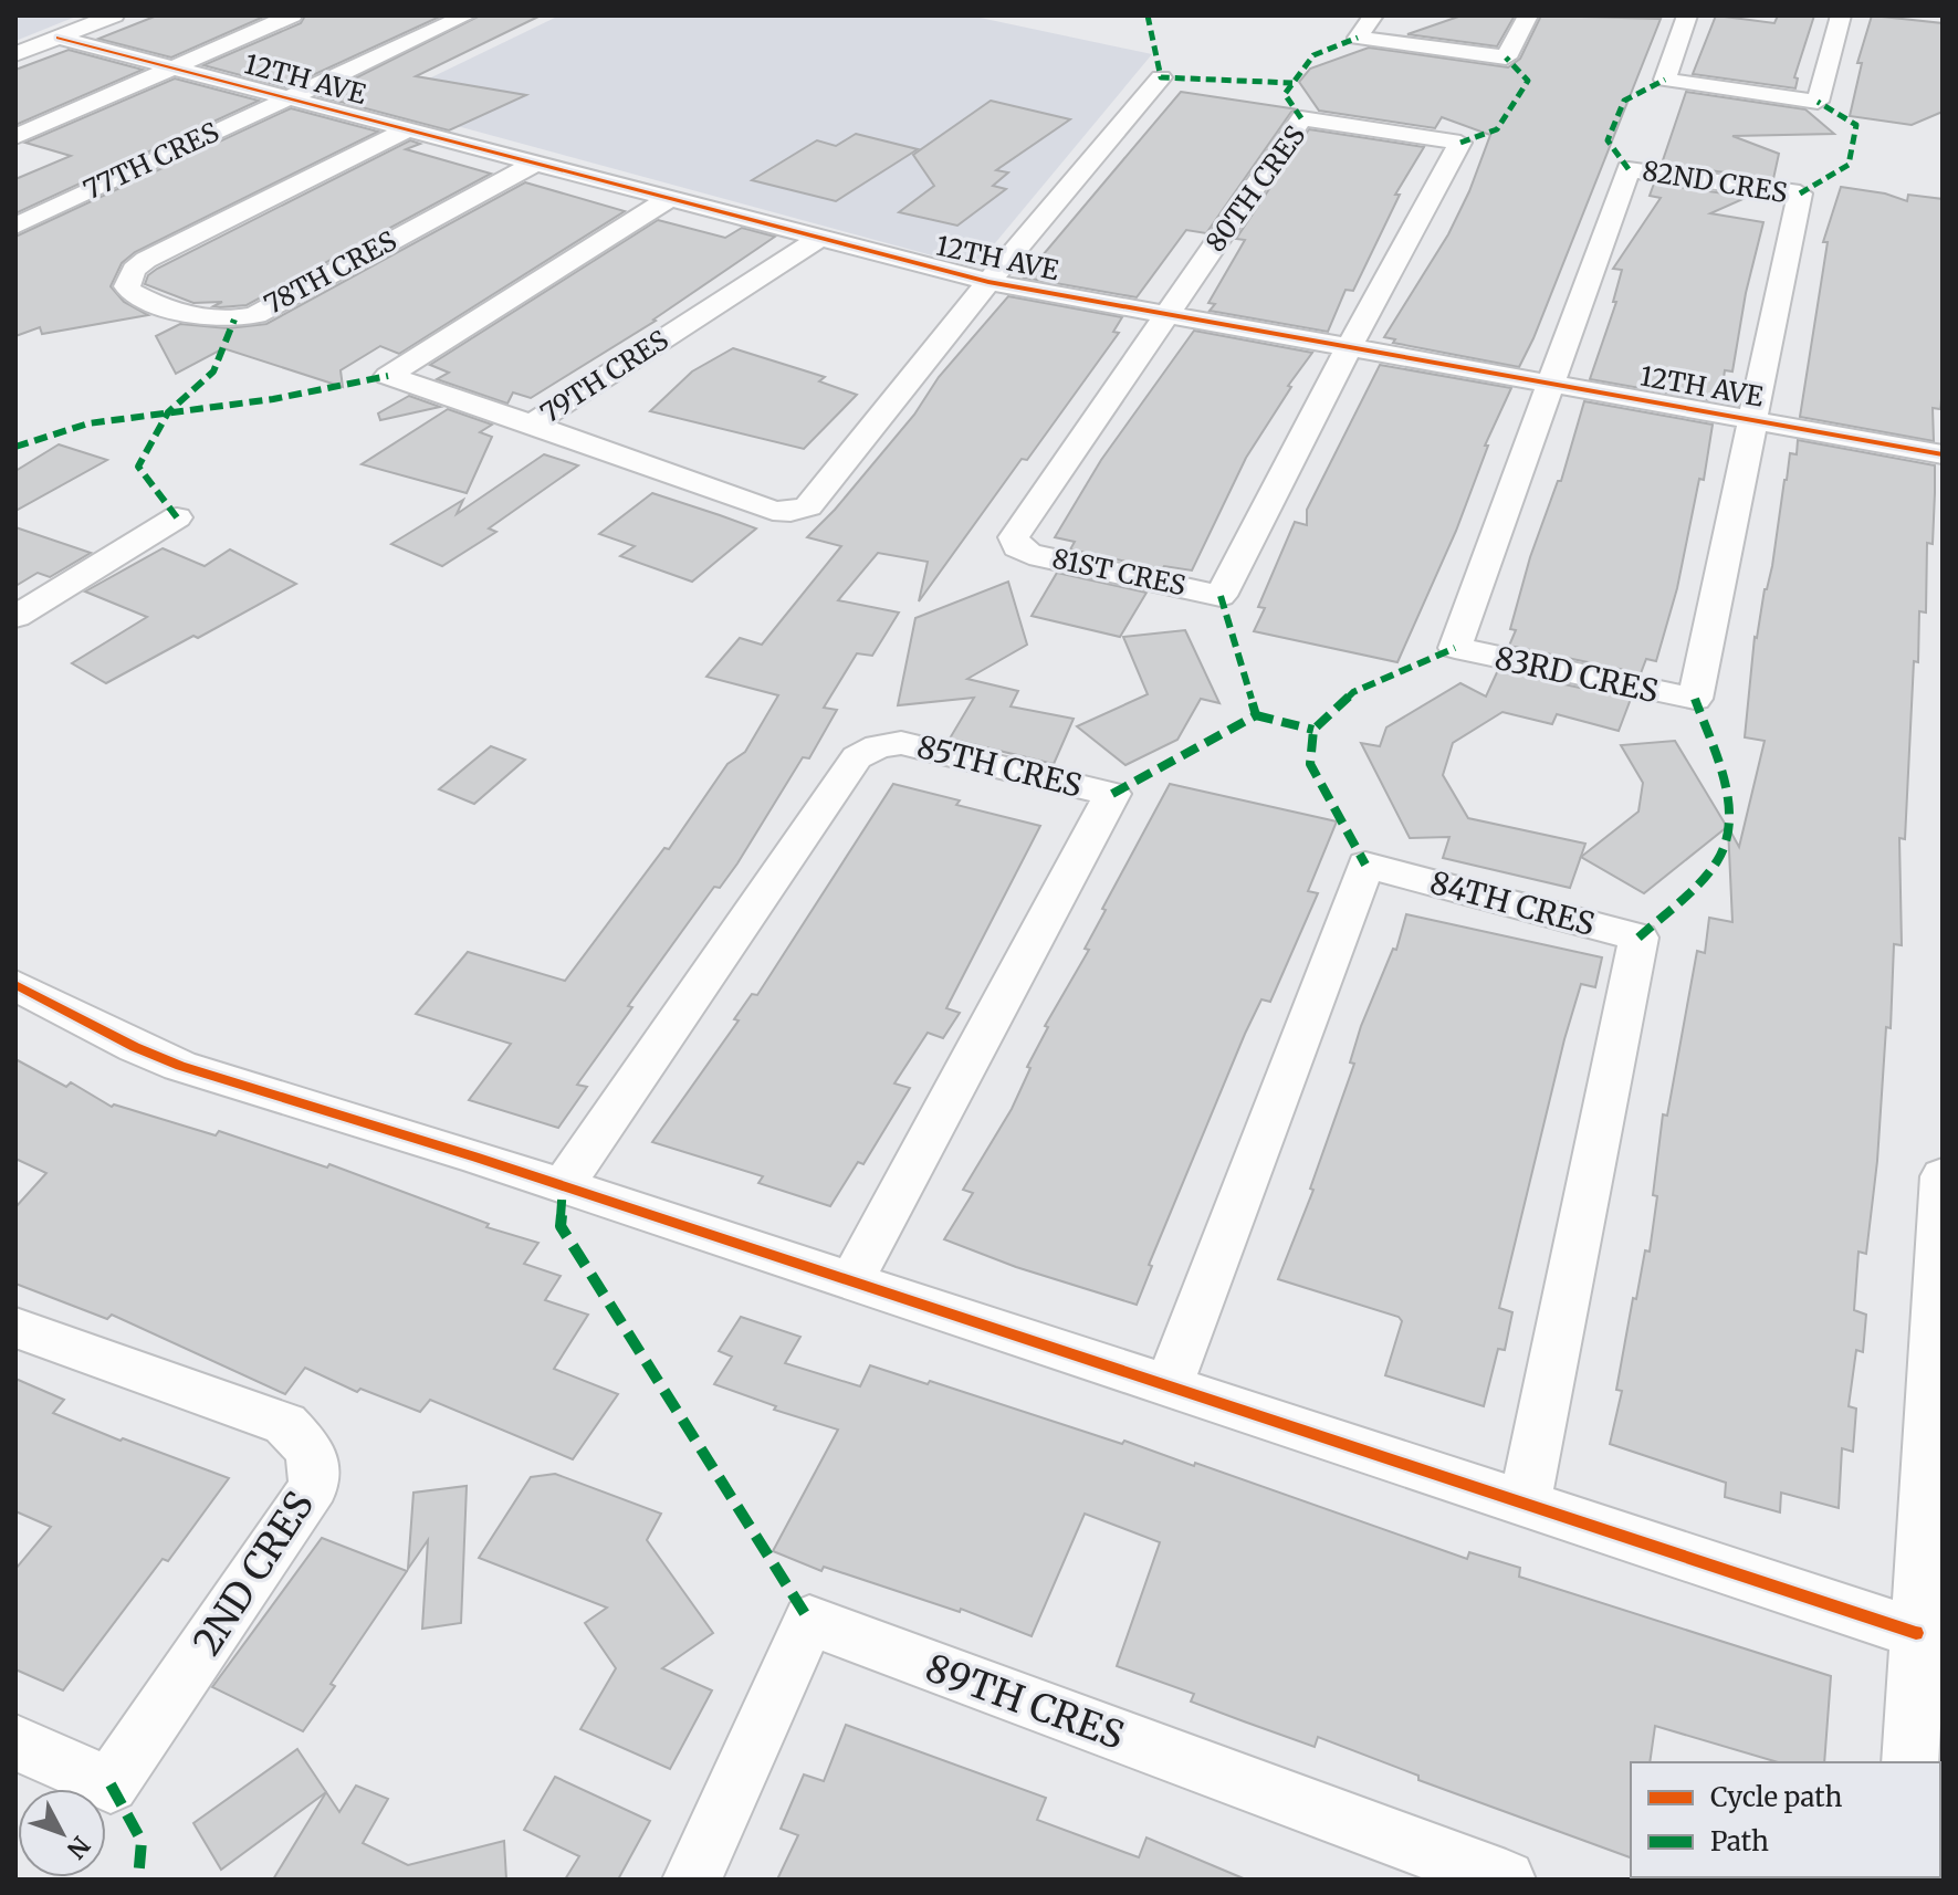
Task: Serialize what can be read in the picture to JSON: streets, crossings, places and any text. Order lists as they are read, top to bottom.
{
  "streets": {
    "street": [
      "12TH AVE",
      "77TH CRES",
      "82ND CRES",
      "80TH CRES",
      "78TH CRES",
      "79TH CRES",
      "81ST CRES",
      "83RD CRES",
      "85TH CRES",
      "84TH CRES",
      "2ND CRES",
      "89TH CRES"
    ]
  },
  "crossings": [
    ["12TH AVE", "77TH CRES"],
    ["12TH AVE", "82ND CRES"],
    ["12TH AVE", "80TH CRES"],
    ["12TH AVE", "78TH CRES"],
    ["12TH AVE", "79TH CRES"],
    ["12TH AVE", "81ST CRES"],
    ["12TH AVE", "83RD CRES"],
    ["82ND CRES", "83RD CRES"],
    ["80TH CRES", "81ST CRES"]
  ],
  "legend": ["Cycle path", "Path"],
  "north": "bottom right"
}
